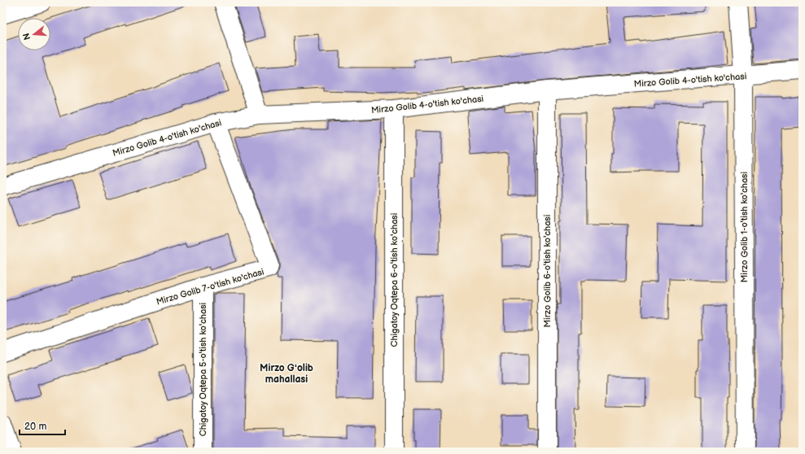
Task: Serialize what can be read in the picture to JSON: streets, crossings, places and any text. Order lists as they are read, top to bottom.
{
  "streets": {
    "street": [
      "Mirzo Golib 4-o'tish ko'chasi",
      "Mirzo Golib 1-o'tish ko'chasi",
      "Mirzo Golib 6-o'tish ko'chasi",
      "Chigatoy Oqtepa 6-o'tish ko'chasi",
      "Mirzo Golib 7-o'tish ko'chasi",
      "Chigatoy Oqtepa 5-o'tish ko'chasi"
    ]
  },
  "crossings": [
    ["Mirzo Golib 4-o'tish ko'chasi", "Mirzo Golib 1-o'tish ko'chasi"],
    ["Mirzo Golib 4-o'tish ko'chasi", "Mirzo Golib 6-o'tish ko'chasi"],
    ["Mirzo Golib 4-o'tish ko'chasi", "Chigatoy Oqtepa 6-o'tish ko'chasi"],
    ["Mirzo Golib 4-o'tish ko'chasi", "Mirzo Golib 7-o'tish ko'chasi"],
    ["Mirzo Golib 7-o'tish ko'chasi", "Chigatoy Oqtepa 5-o'tish ko'chasi"]
  ],
  "districts": ["Mirzo Gʻolib mahallasi"],
  "scale_bar": "20 m",
  "north": "left"
}
